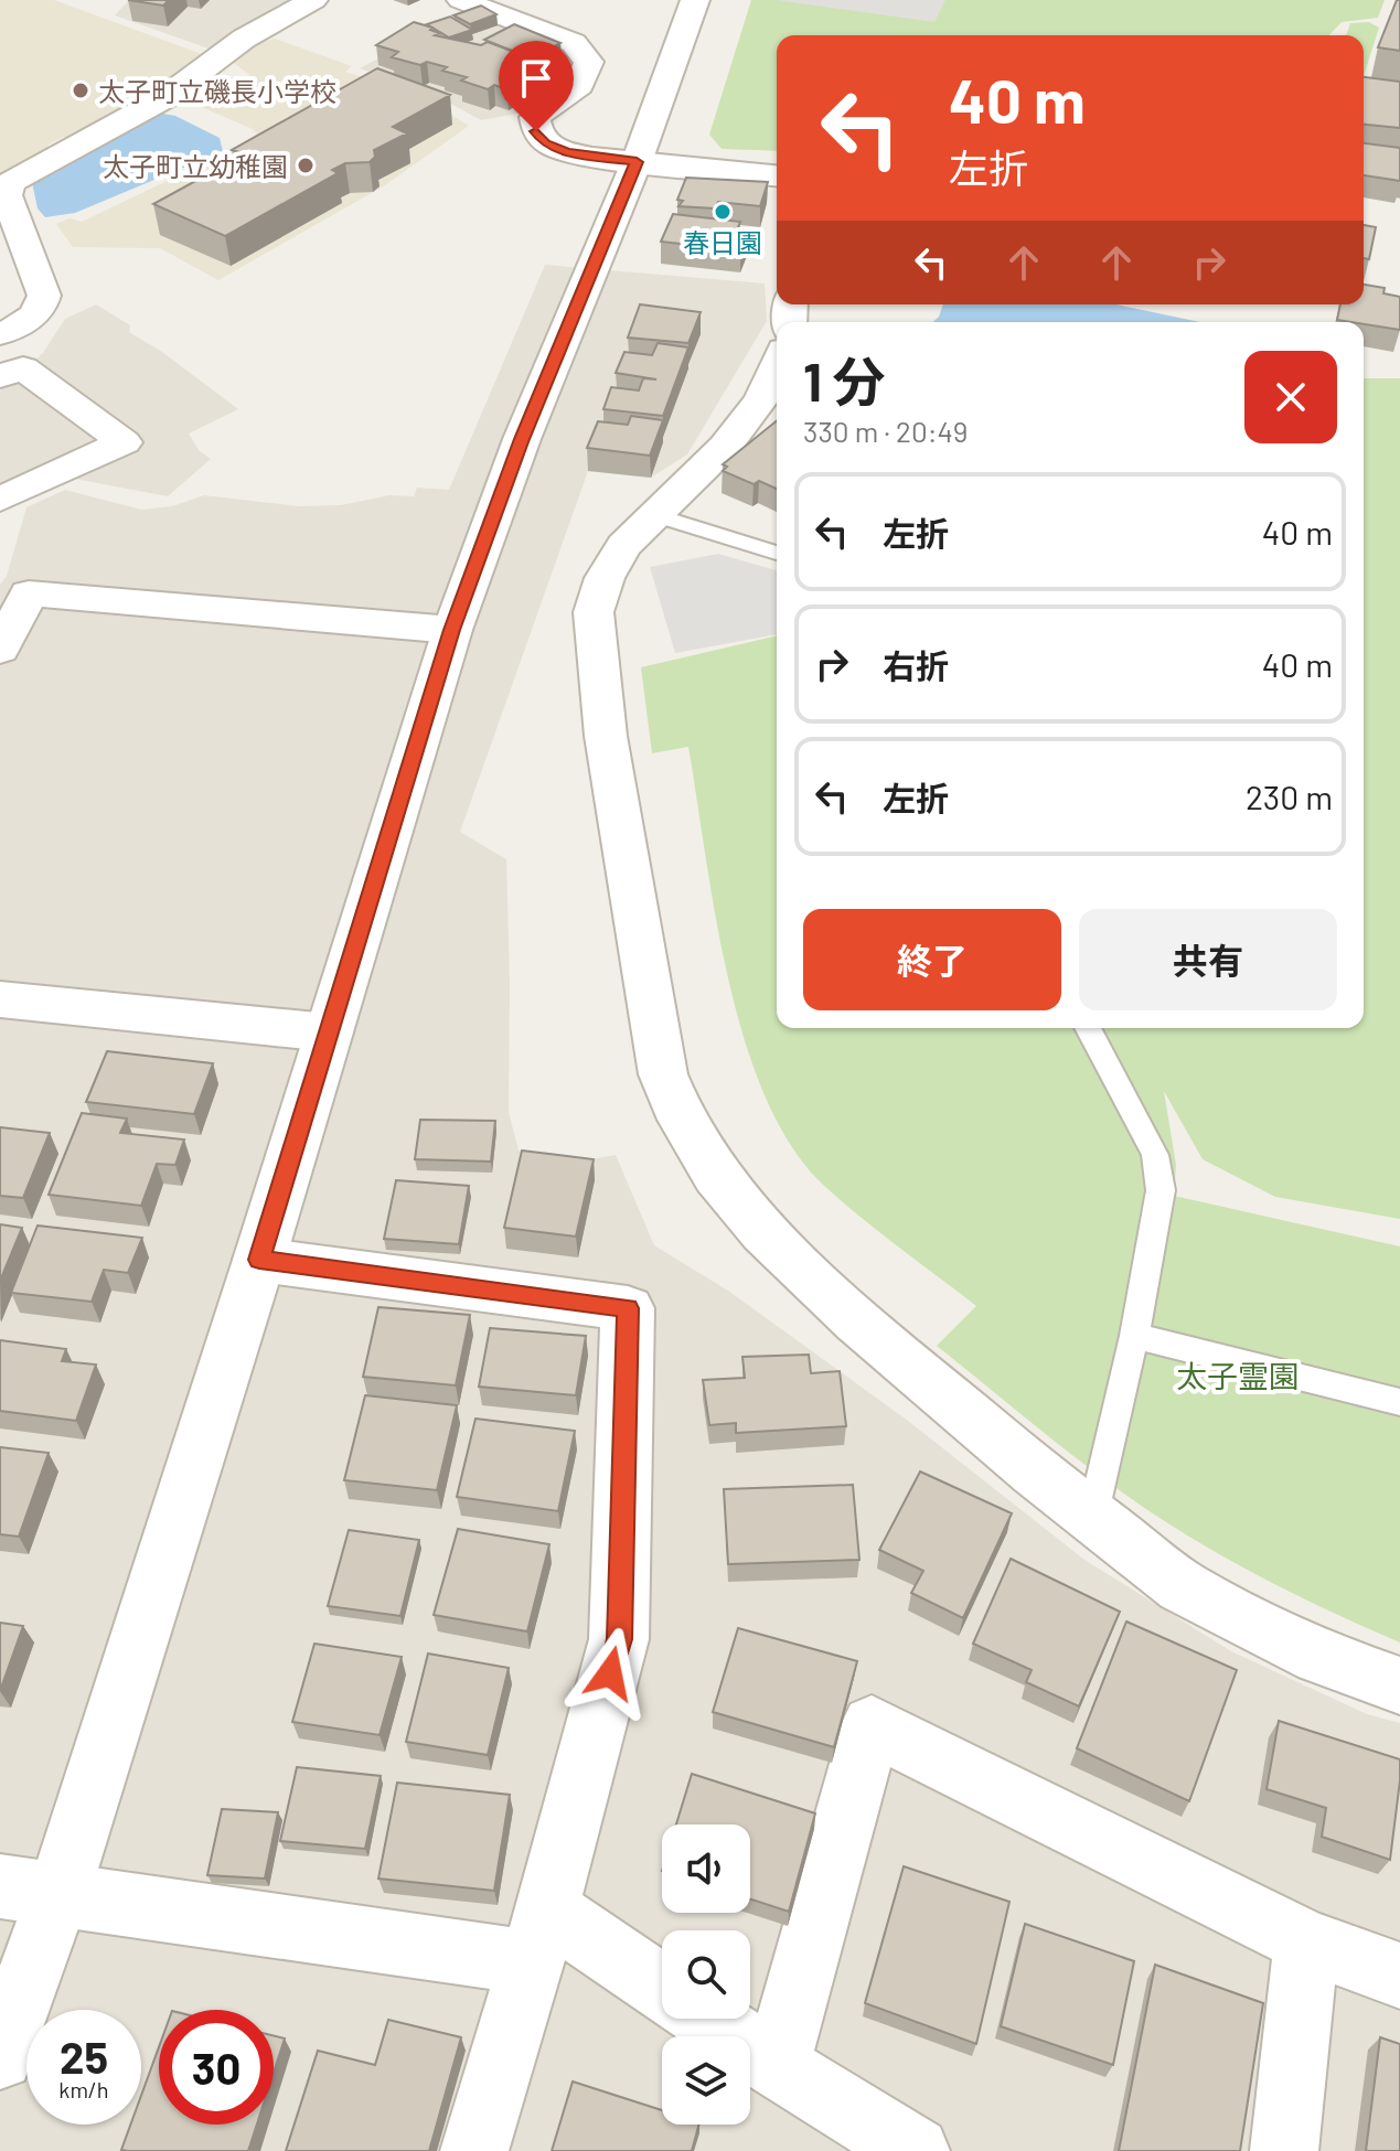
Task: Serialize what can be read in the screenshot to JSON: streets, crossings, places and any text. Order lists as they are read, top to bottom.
{
  "parks": ["太子霊園"],
  "places": ["太子町立磯長小学校", "太子町立幼稚園", "春日園"],
  "page": {
    "turn": ["40 m", "左折"],
    "heading": ["1 分", "330 m · 20:49"],
    "list": [
      {
        "name": "左折",
        "value": "40 m"
      },
      {
        "name": "右折",
        "value": "40 m"
      },
      {
        "name": "左折",
        "value": "230 m"
      }
    ],
    "buttons": ["終了", "共有"],
    "speed": "25 km/h",
    "limit": "30"
  }
}
